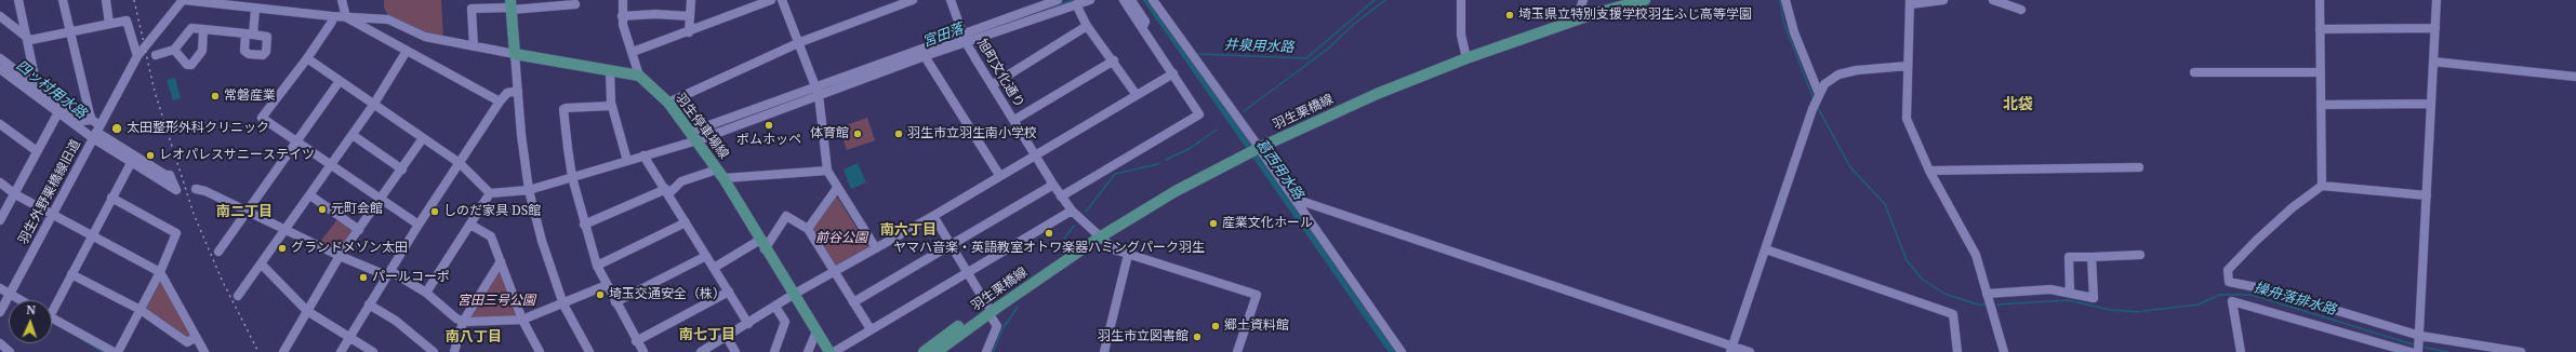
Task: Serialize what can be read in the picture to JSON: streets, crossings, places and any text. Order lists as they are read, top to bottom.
{
  "streets": {
    "main road": ["羽生栗橋線", "羽生停車場線"],
    "street": ["旭町文化通り", "羽生外野栗橋線旧道"]
  },
  "crossings": [
    ["旭町文化通り", "羽生栗橋線"]
  ],
  "districts": [
    "北袋",
    "南二丁目",
    "南六丁目",
    "南七丁目",
    "南八丁目"
  ],
  "water": [
    "宮田落",
    "井泉用水路",
    "四ッ村用水路",
    "葛西用水路",
    "操舟落排水路"
  ],
  "parks": ["前谷公園", "宮田三号公園"],
  "places": [
    "埼玉県立特別支援学校羽生ふじ高等学園",
    "常磐産業",
    "ポムホッペ",
    "太田整形外科クリニック",
    "体育館",
    "羽生市立羽生南小学校",
    "レオパレスサニーステイツ",
    "元町会館",
    "しのだ家具 DS館",
    "産業文化ホール",
    "ヤマハ音楽・英語教室オトワ楽器ハミングパーク羽生",
    "グランドメゾン太田",
    "パールコーポ",
    "埼玉交通安全（株）",
    "郷土資料館",
    "羽生市立図書館"
  ],
  "north": "top"
}
